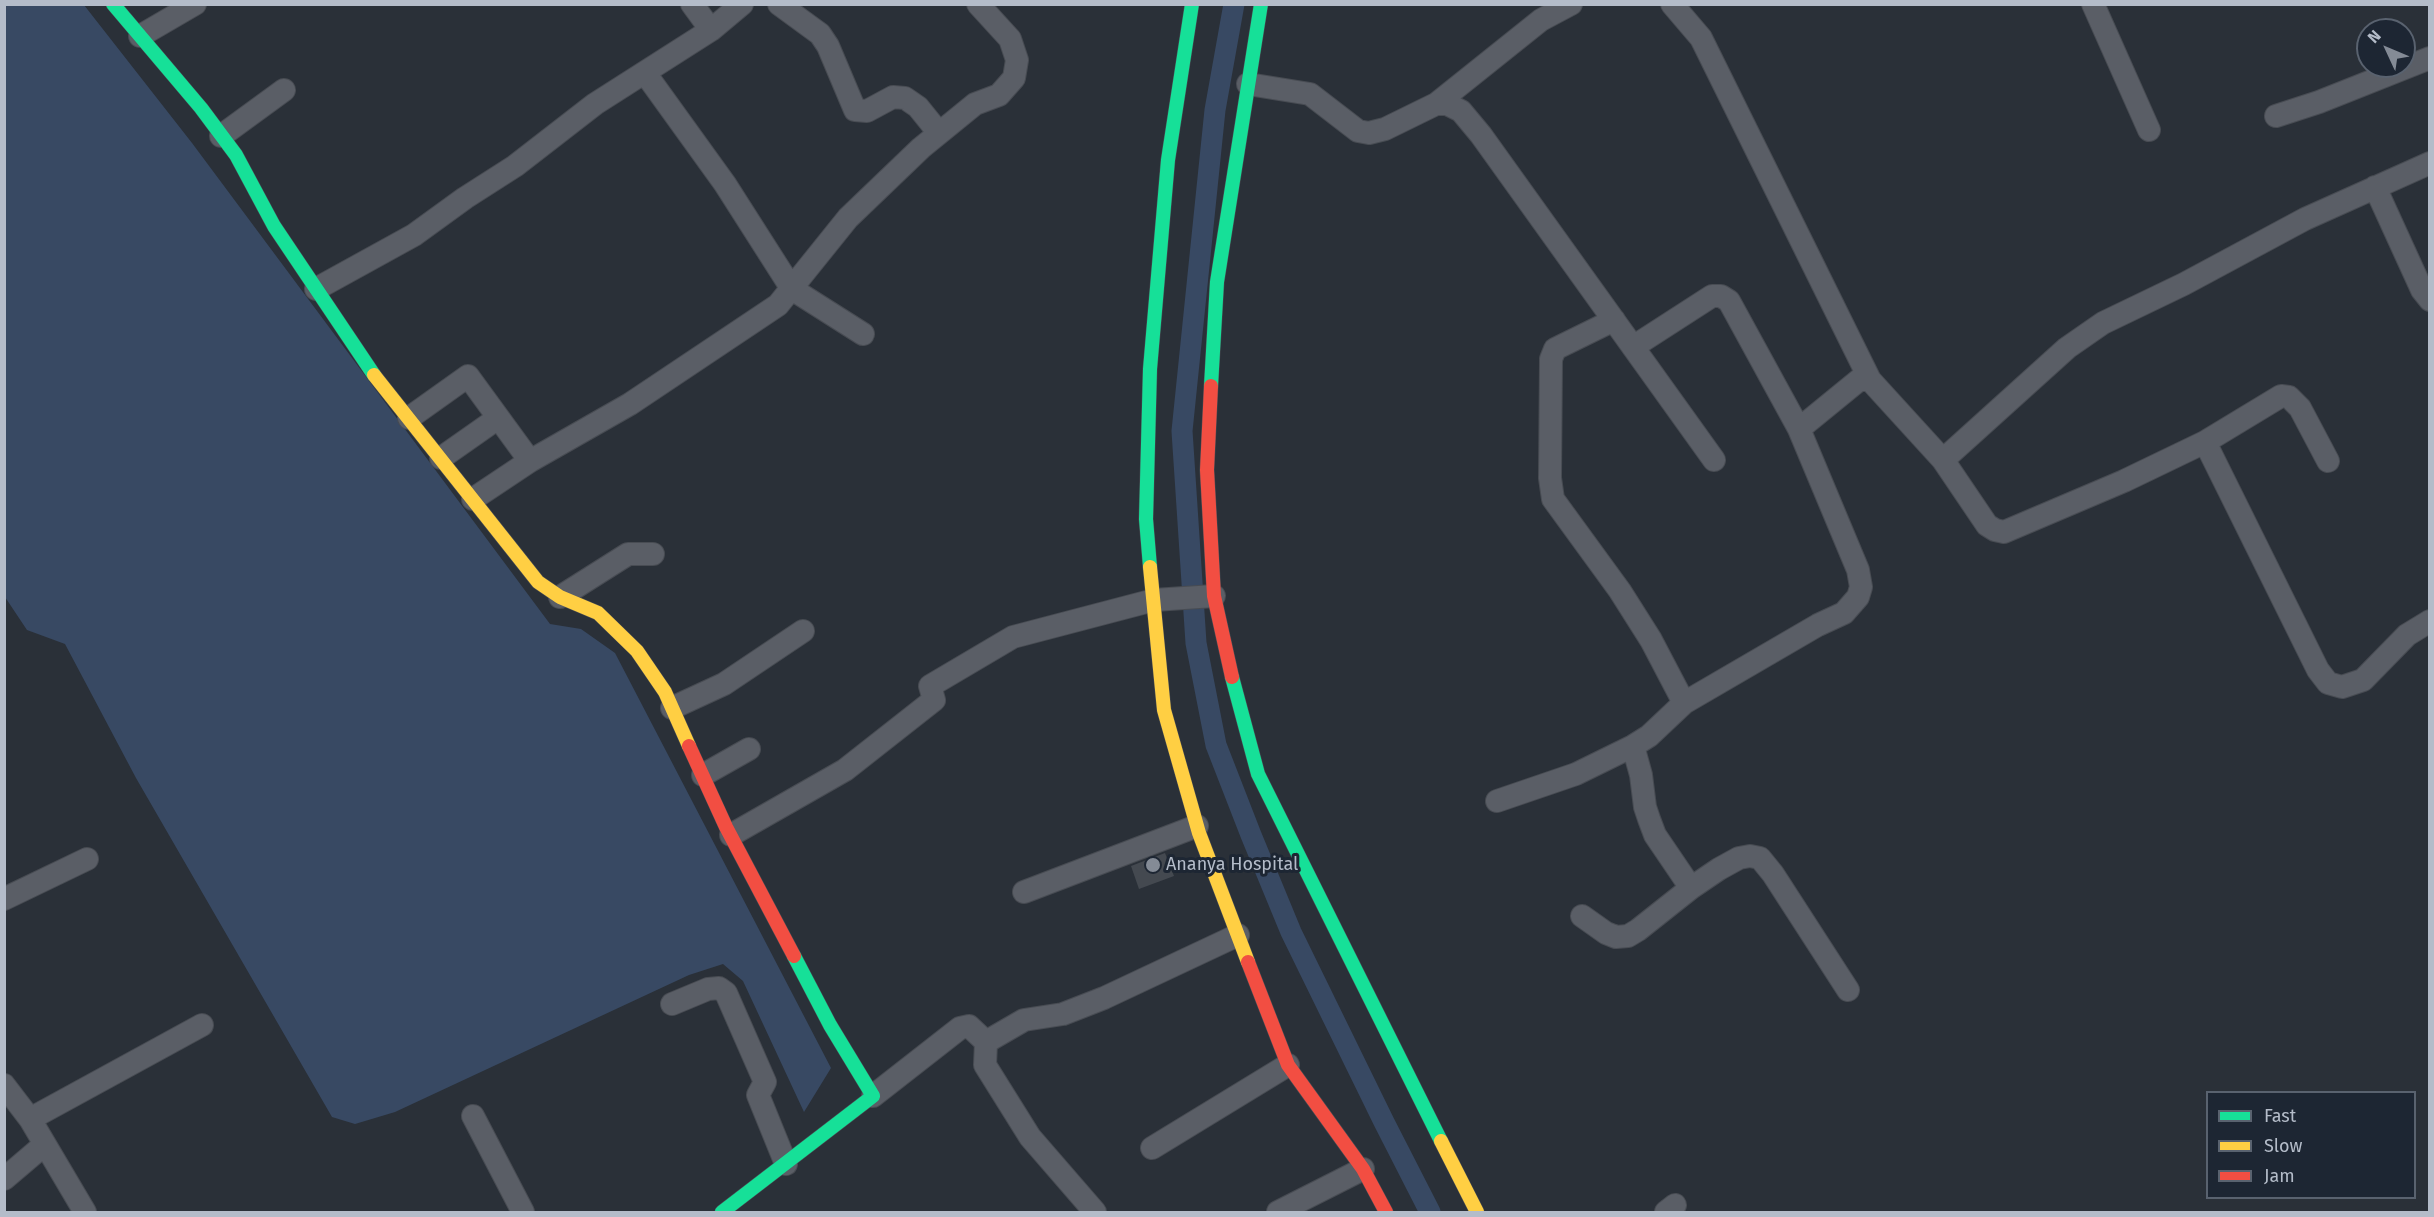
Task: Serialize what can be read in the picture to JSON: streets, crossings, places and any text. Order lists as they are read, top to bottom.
{
  "places": ["Ananya Hospital"],
  "legend": ["Fast", "Slow", "Jam"],
  "north": "top left"
}
